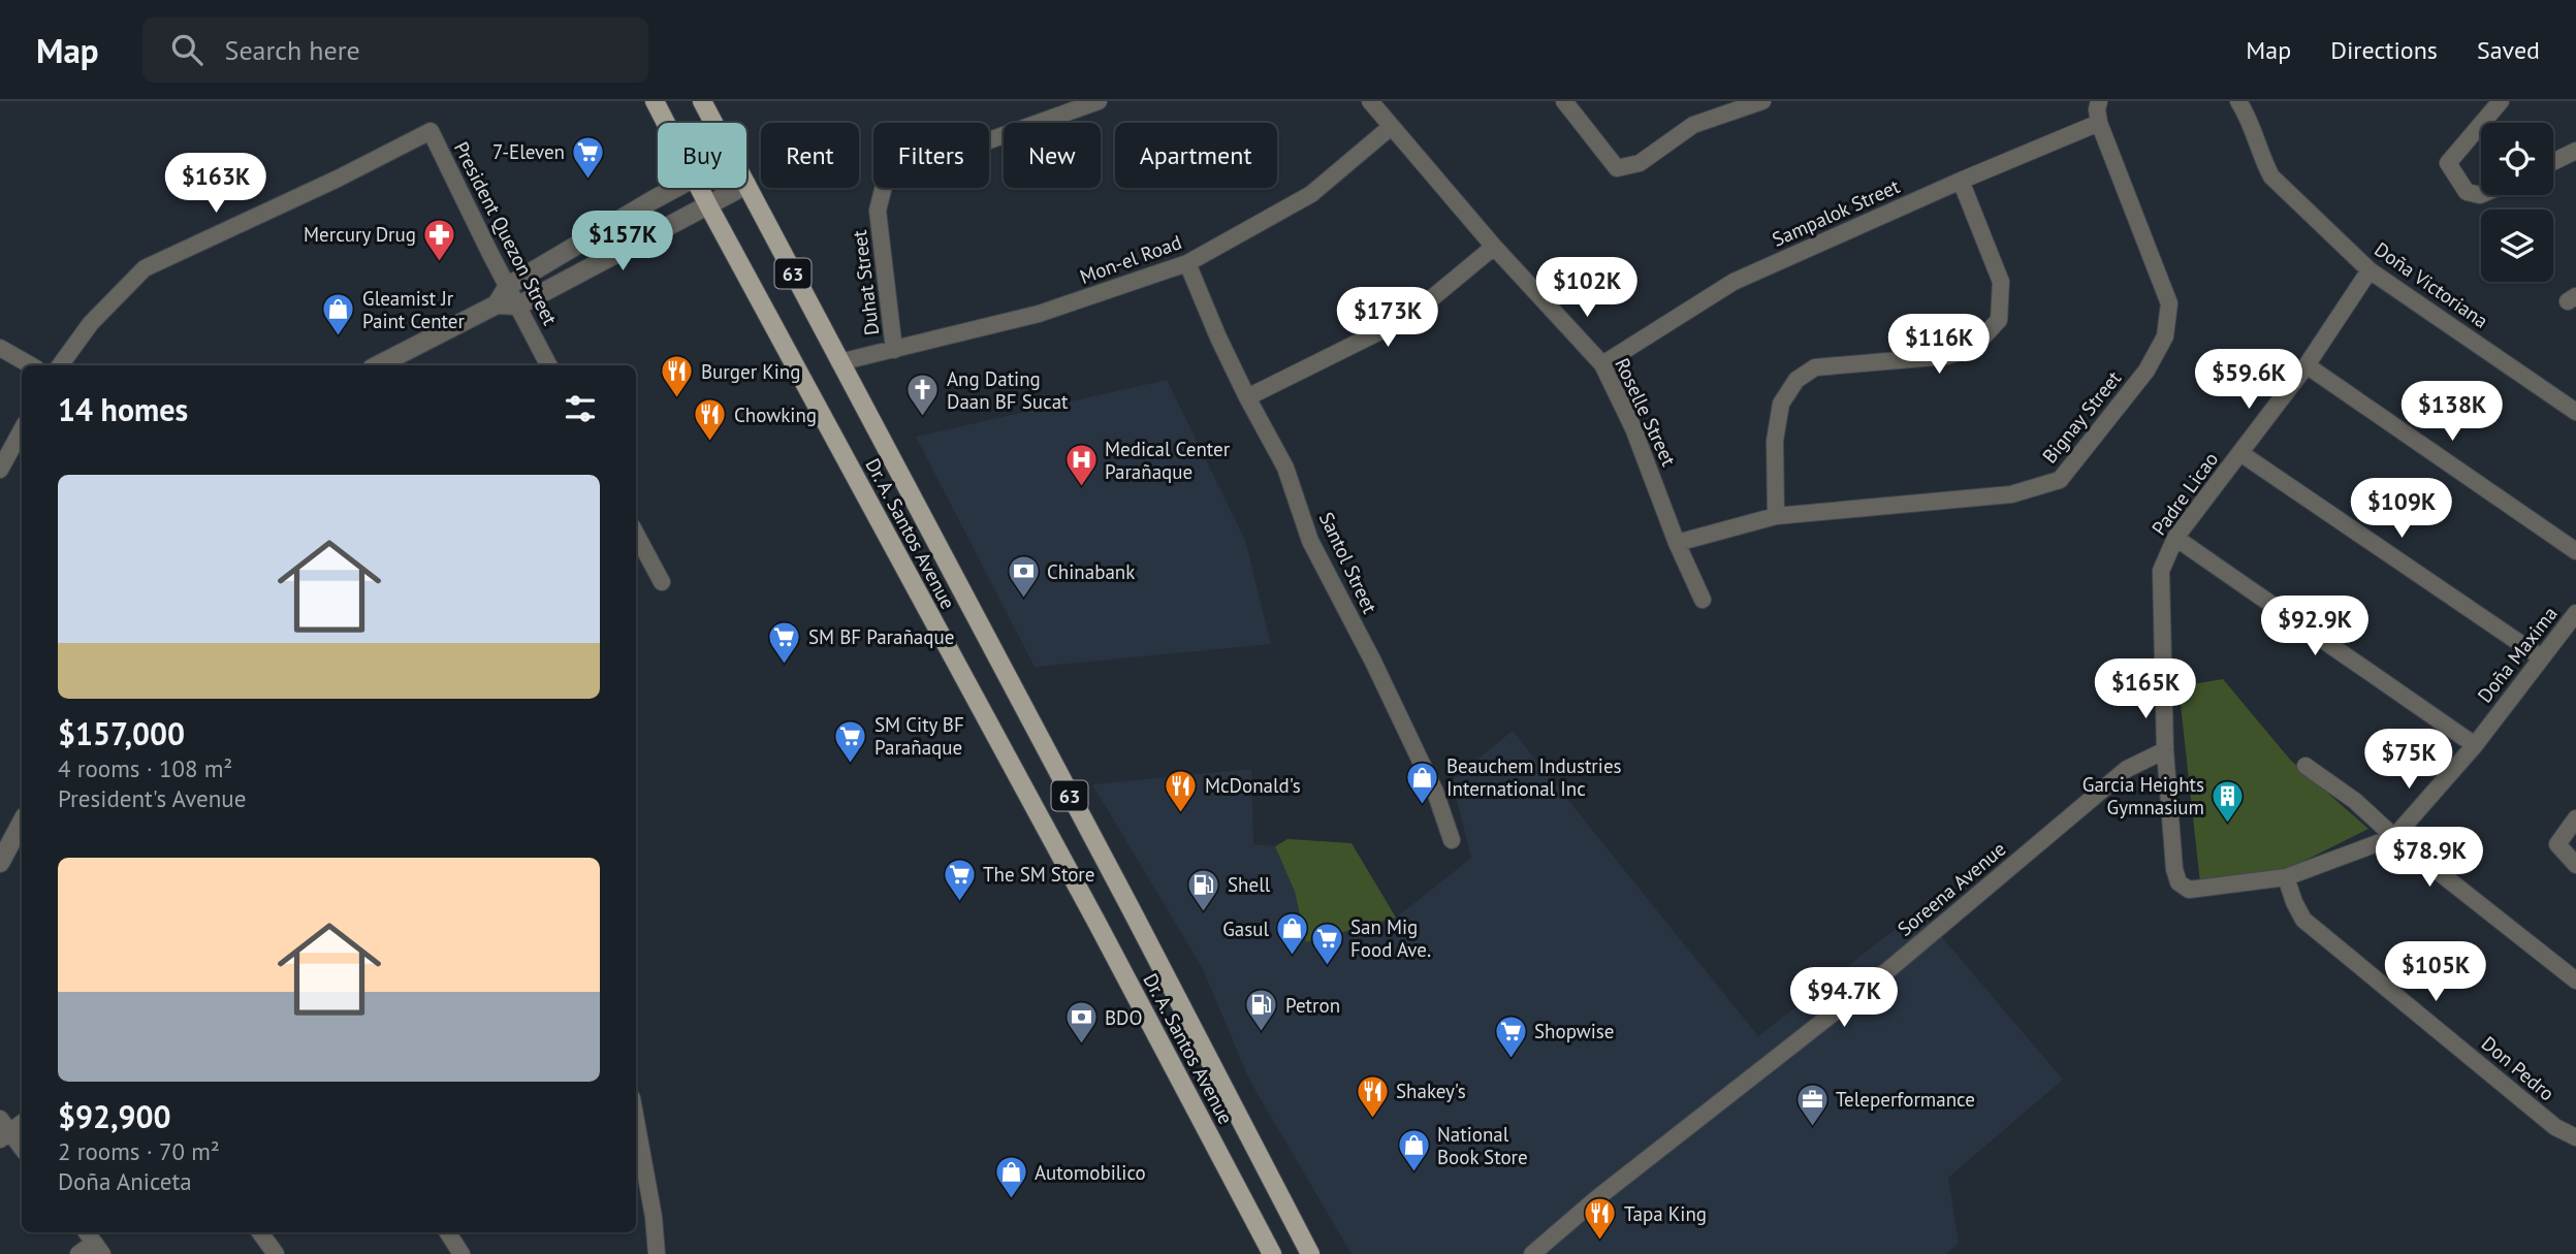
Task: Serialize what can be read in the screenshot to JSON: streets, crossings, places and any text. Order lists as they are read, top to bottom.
{
  "streets": {
    "main road": ["63", "Dr. A. Santos Avenue"],
    "street": [
      "Sampalok Street",
      "President Quezon Street",
      "Mon-el Road",
      "Duhat Street",
      "Doña Victoriana",
      "Roselle Street",
      "Bignay Street",
      "Padre Licao",
      "Santol Street",
      "Doña Maxima",
      "Soreena Avenue",
      "Don Pedro"
    ]
  },
  "crossings": [
    ["Sampalok Street", "Roselle Street"],
    ["Sampalok Street", "Bignay Street"],
    ["Mon-el Road", "Duhat Street"],
    ["Mon-el Road", "Roselle Street"],
    ["Mon-el Road", "Dr. A. Santos Avenue"],
    ["Mon-el Road", "Santol Street"],
    ["Doña Victoriana", "Padre Licao"],
    ["Roselle Street", "Bignay Street"],
    ["Padre Licao", "Doña Maxima"],
    ["Padre Licao", "Soreena Avenue"],
    ["Doña Maxima", "Don Pedro"]
  ],
  "places": {
    "supermarket": [
      "7-Eleven",
      "SM BF Parañaque",
      "SM City BF Parañaque",
      "The SM Store",
      "San Mig Food Ave.",
      "Shopwise"
    ],
    "pharmacy": ["Mercury Drug"],
    "shop": [
      "Gleamist Jr Paint Center",
      "Beauchem Industries International Inc",
      "Gasul",
      "National Book Store",
      "Automobilico"
    ],
    "restaurant": [
      "Burger King",
      "Chowking",
      "McDonald's",
      "Shakey's",
      "Tapa King"
    ],
    "church": ["Ang Dating Daan BF Sucat"],
    "hospital": ["Medical Center Parañaque"],
    "bank": ["Chinabank", "BDO"],
    "building": ["Garcia Heights Gymnasium"],
    "fuel station": ["Shell", "Petron"],
    "office": ["Teleperformance"]
  },
  "page": {
    "header": "Map",
    "search": "Search here",
    "nav": ["Map", "Directions", "Saved"],
    "chip": [
      "Buy",
      "Rent",
      "Filters",
      "New",
      "Apartment"
    ],
    "price": [
      "$163K",
      "$157K",
      "$102K",
      "$173K",
      "$116K",
      "$59.6K",
      "$138K",
      "$109K",
      "$92.9K",
      "$165K",
      "$75K",
      "$78.9K",
      "$105K",
      "$94.7K"
    ],
    "heading": "14 homes",
    "list": [
      {
        "name": "$157,000",
        "note": "4 rooms · 108 m² · President's Avenue"
      },
      {
        "name": "$92,900",
        "note": "2 rooms · 70 m² · Doña Aniceta"
      }
    ]
  }
}
